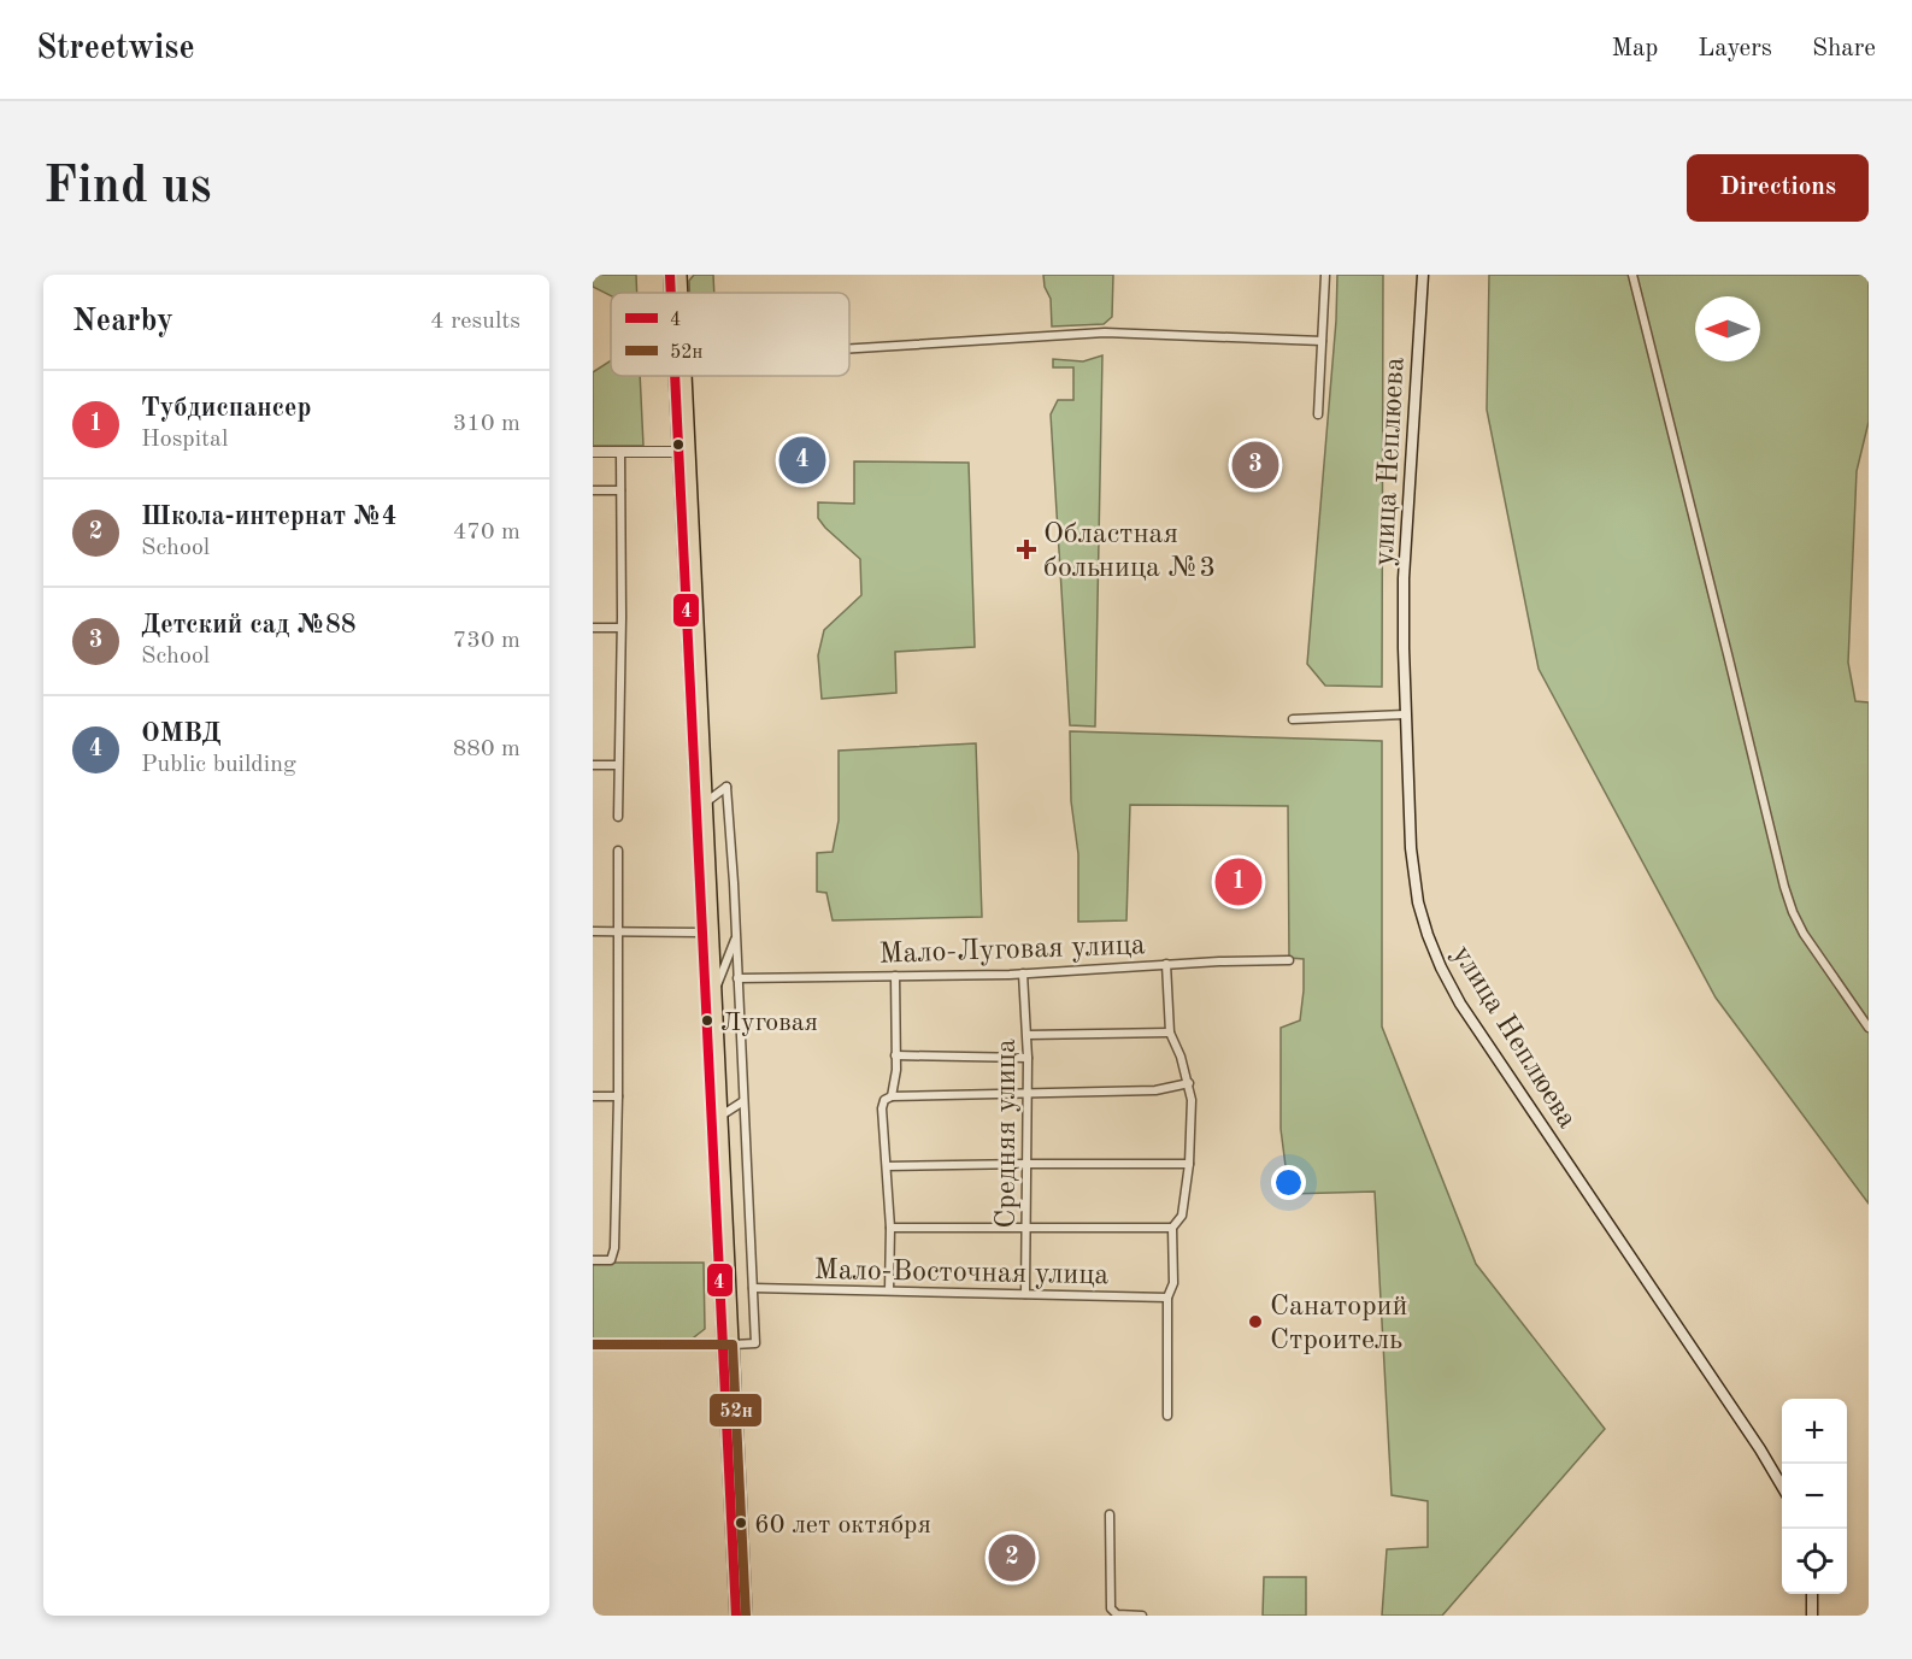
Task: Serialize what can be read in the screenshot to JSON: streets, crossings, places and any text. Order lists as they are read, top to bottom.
{
  "streets": {
    "main road": ["улица Неплюева"],
    "street": ["Мало-Луговая улица", "Средняя улица", "Мало-Восточная улица"]
  },
  "crossings": [
    ["Мало-Луговая улица", "Средняя улица"],
    ["Средняя улица", "Мало-Восточная улица"]
  ],
  "places": {
    "health": ["Областная больница №3"],
    "other": ["Луговая", "Санаторий Строитель", "60 лет октября"]
  },
  "lines": ["transit line 4", "transit line 52н"],
  "legend": ["4", "52н"],
  "north": "left",
  "page": {
    "header": "Streetwise",
    "nav": ["Map", "Layers", "Share"],
    "buttons": "Directions",
    "title": "Find us",
    "heading": ["Nearby", "4 results"],
    "list": [
      {
        "mark": "1",
        "name": "Тубдиспансер",
        "note": "Hospital",
        "value": "310 m"
      },
      {
        "mark": "2",
        "name": "Школа-интернат №4",
        "note": "School",
        "value": "470 m"
      },
      {
        "mark": "3",
        "name": "Детский сад №88",
        "note": "School",
        "value": "730 m"
      },
      {
        "mark": "4",
        "name": "ОМВД",
        "note": "Public building",
        "value": "880 m"
      }
    ],
    "pins": [
      "4",
      "3",
      "1",
      "2"
    ],
    "map_buttons": ["+", "−"]
  }
}
